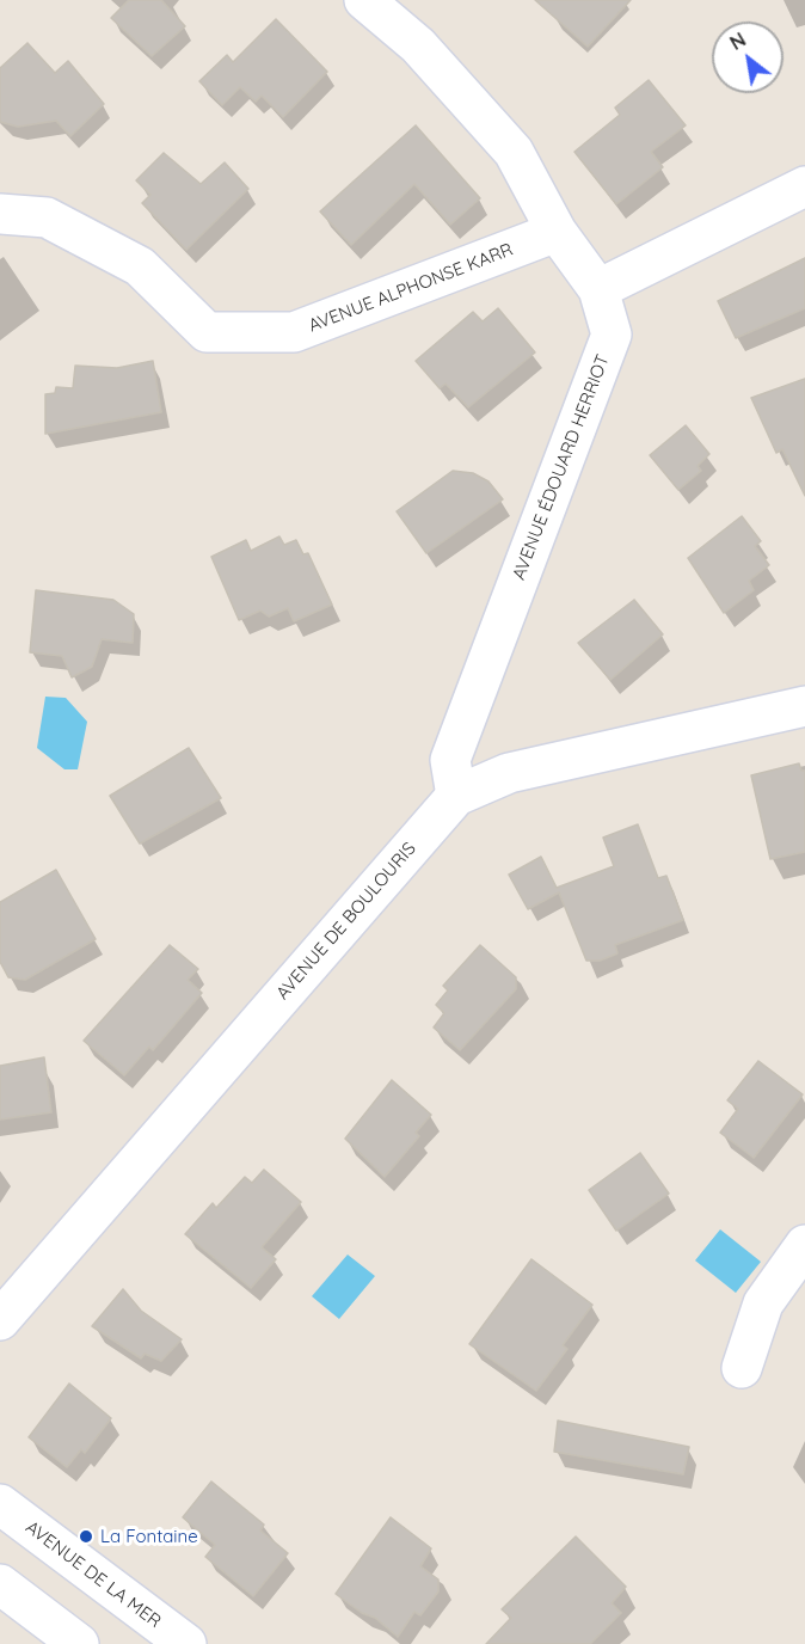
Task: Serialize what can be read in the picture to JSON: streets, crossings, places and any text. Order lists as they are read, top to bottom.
{
  "streets": {
    "street": [
      "AVENUE ALPHONSE KARR",
      "AVENUE ÉDOUARD HERRIOT",
      "AVENUE DE BOULOURIS",
      "AVENUE DE LA MER"
    ]
  },
  "crossings": [
    ["AVENUE ALPHONSE KARR", "AVENUE ÉDOUARD HERRIOT"],
    ["AVENUE ÉDOUARD HERRIOT", "AVENUE DE BOULOURIS"]
  ],
  "places": ["La Fontaine"],
  "north": "top left"
}
